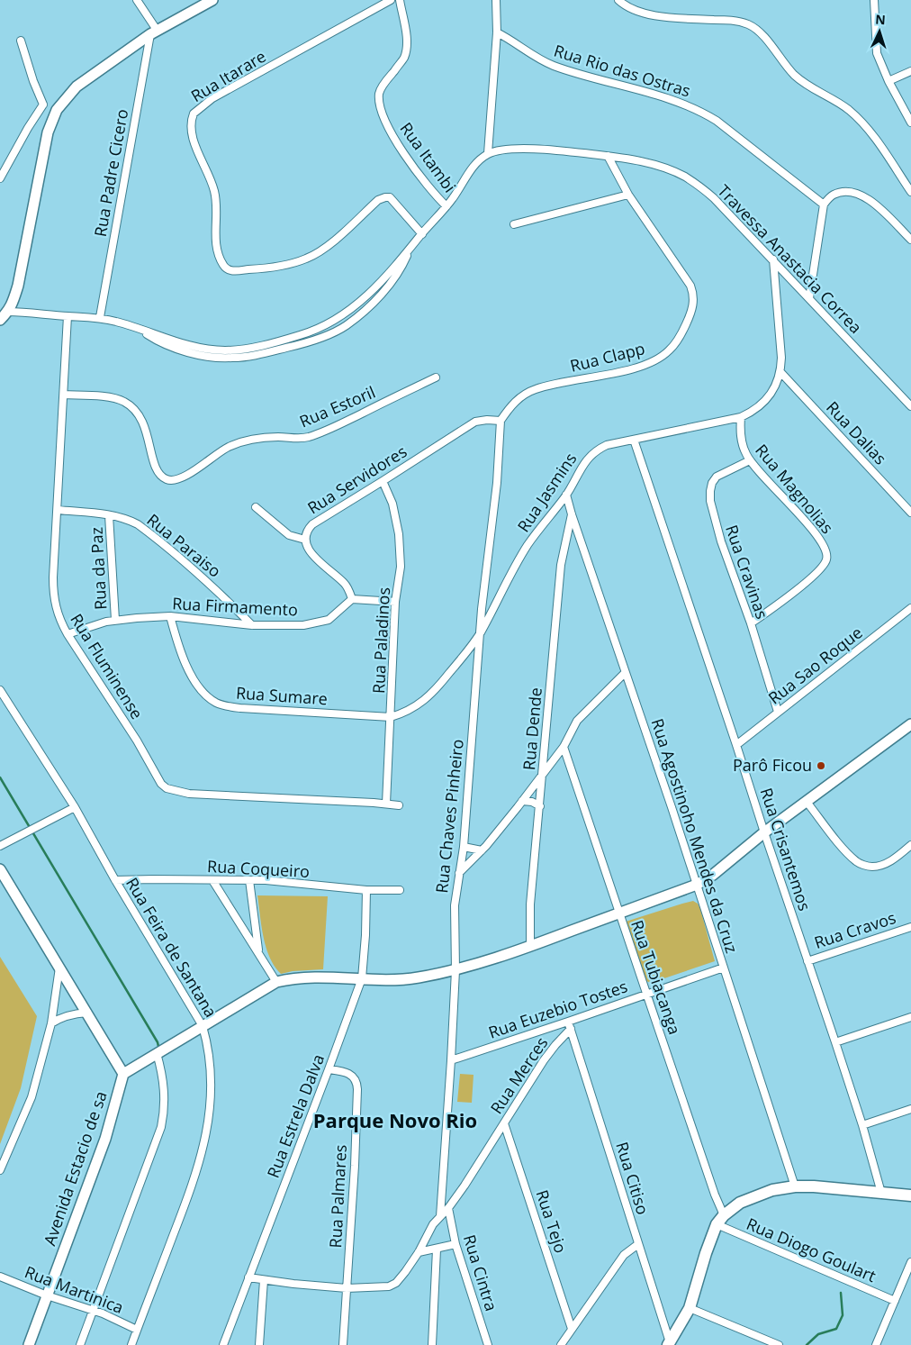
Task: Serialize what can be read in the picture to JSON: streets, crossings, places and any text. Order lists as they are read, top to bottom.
{
  "streets": {
    "street": [
      "Rua Rio das Ostras",
      "Rua Itarare",
      "Rua Itambi",
      "Rua Padre Cicero",
      "Travessa Anastacia Correa",
      "Rua Clapp",
      "Rua Estoril",
      "Rua Dalias",
      "Rua Servidores",
      "Rua Magnolias",
      "Rua Jasmins",
      "Rua Paraiso",
      "Rua da Paz",
      "Rua Cravinas",
      "Rua Firmamento",
      "Rua Paladinos",
      "Rua Sao Roque",
      "Rua Fluminense",
      "Rua Sumare",
      "Rua Dende",
      "Rua Chaves Pinheiro",
      "Rua Agostinoho Mendes da Cruz",
      "Rua Crisantemos",
      "Rua Coqueiro",
      "Rua Cravos",
      "Rua Feira de Santana",
      "Rua Tubiacanga",
      "Rua Euzebio Tostes",
      "Rua Merces",
      "Rua Estrela Dalva",
      "Avenida Estacio de sa",
      "Rua Citiso",
      "Rua Palmares",
      "Rua Tejo",
      "Rua Diogo Goulart",
      "Rua Cintra",
      "Rua Martinica"
    ]
  },
  "crossings": [
    ["Travessa Anastacia Correa", "Rua Clapp"],
    ["Travessa Anastacia Correa", "Rua Jasmins"],
    ["Rua Clapp", "Rua Servidores"],
    ["Rua Clapp", "Rua Chaves Pinheiro"],
    ["Rua Estoril", "Rua Fluminense"],
    ["Rua Dalias", "Rua Jasmins"],
    ["Rua Servidores", "Rua Firmamento"],
    ["Rua Servidores", "Rua Paladinos"],
    ["Rua Servidores", "Rua Chaves Pinheiro"],
    ["Rua Magnolias", "Rua Jasmins"],
    ["Rua Magnolias", "Rua Cravinas"],
    ["Rua Jasmins", "Rua Paladinos"],
    ["Rua Jasmins", "Rua Sumare"],
    ["Rua Jasmins", "Rua Chaves Pinheiro"],
    ["Rua Jasmins", "Rua Agostinoho Mendes da Cruz"],
    ["Rua Jasmins", "Rua Crisantemos"],
    ["Rua Paraiso", "Rua da Paz"],
    ["Rua Paraiso", "Rua Firmamento"],
    ["Rua Paraiso", "Rua Fluminense"],
    ["Rua da Paz", "Rua Firmamento"],
    ["Rua Cravinas", "Rua Sao Roque"],
    ["Rua Firmamento", "Rua Fluminense"],
    ["Rua Firmamento", "Rua Sumare"],
    ["Rua Paladinos", "Rua Fluminense"],
    ["Rua Paladinos", "Rua Sumare"],
    ["Rua Sao Roque", "Rua Crisantemos"],
    ["Rua Dende", "Rua Agostinoho Mendes da Cruz"],
    ["Rua Chaves Pinheiro", "Rua Euzebio Tostes"],
    ["Rua Chaves Pinheiro", "Rua Merces"],
    ["Rua Agostinoho Mendes da Cruz", "Rua Euzebio Tostes"],
    ["Rua Crisantemos", "Rua Cravos"],
    ["Rua Coqueiro", "Rua Feira de Santana"],
    ["Rua Coqueiro", "Rua Estrela Dalva"],
    ["Rua Feira de Santana", "Rua Martinica"],
    ["Rua Tubiacanga", "Rua Euzebio Tostes"],
    ["Rua Tubiacanga", "Rua Diogo Goulart"],
    ["Rua Euzebio Tostes", "Rua Merces"],
    ["Rua Euzebio Tostes", "Rua Citiso"],
    ["Rua Merces", "Rua Estrela Dalva"],
    ["Rua Merces", "Rua Citiso"],
    ["Rua Merces", "Rua Palmares"],
    ["Rua Merces", "Rua Tejo"],
    ["Rua Merces", "Rua Cintra"],
    ["Rua Estrela Dalva", "Rua Palmares"],
    ["Avenida Estacio de sa", "Rua Martinica"]
  ],
  "districts": ["Parque Novo Rio"],
  "places": ["Parô Ficou"],
  "north": "top"
}
